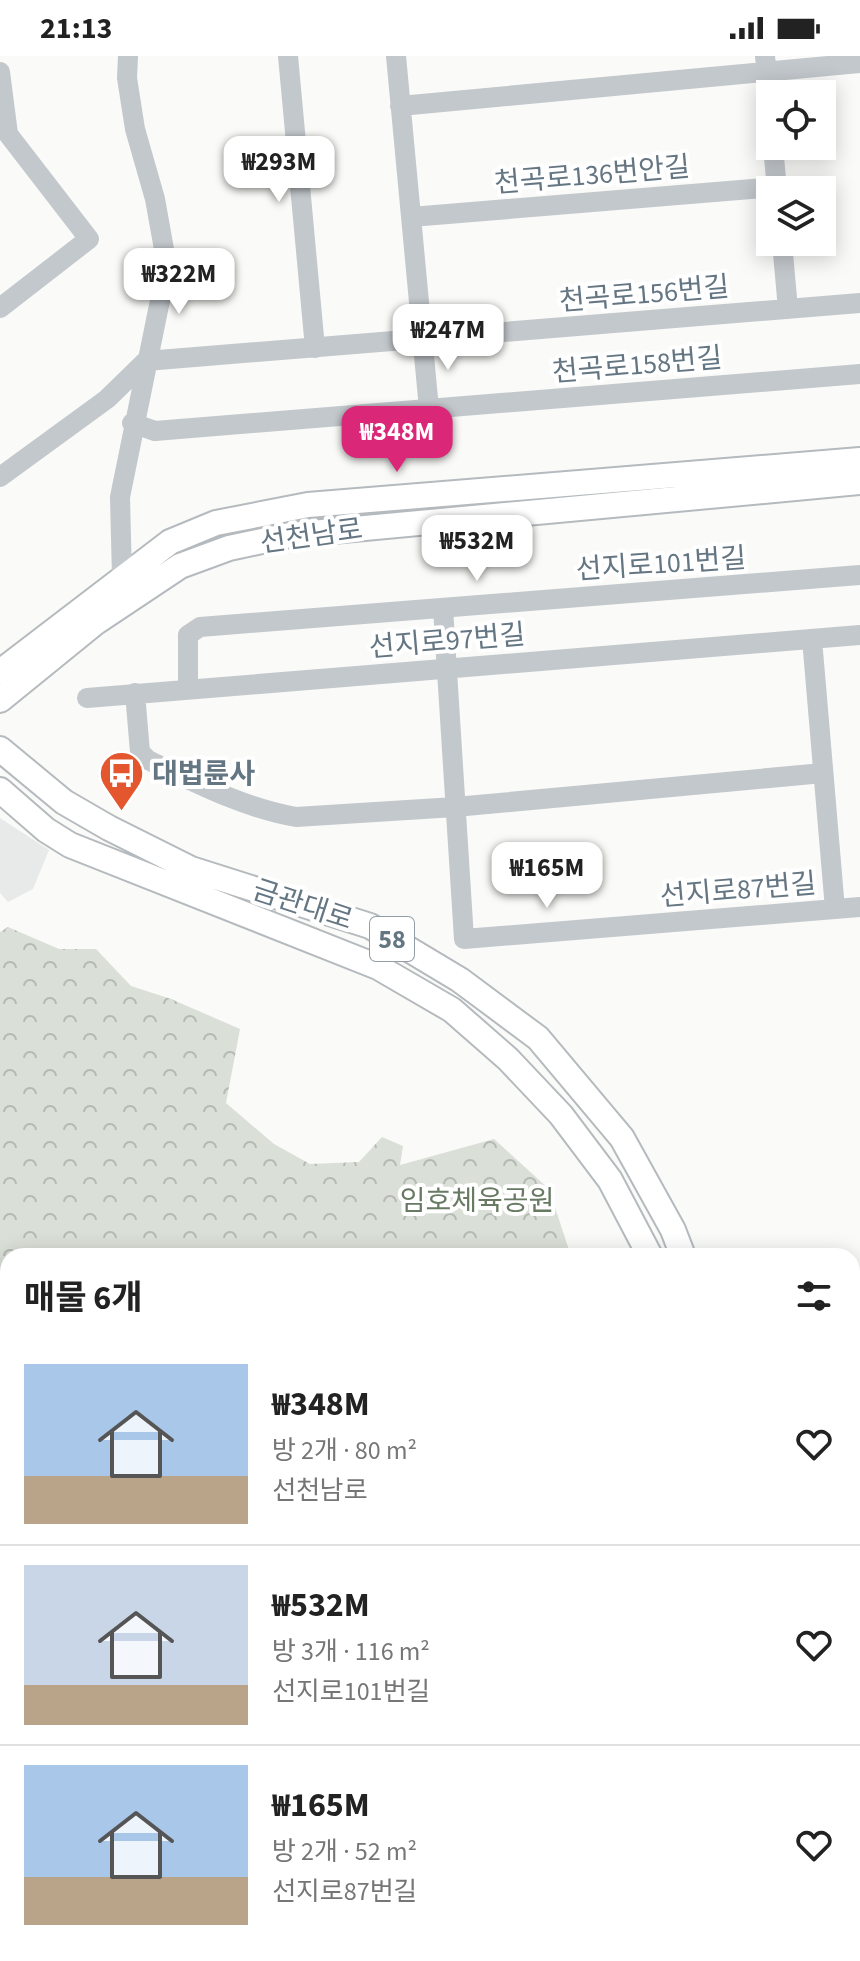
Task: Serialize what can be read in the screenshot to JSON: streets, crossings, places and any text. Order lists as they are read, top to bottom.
{
  "streets": {
    "main road": ["선천남로", "금관대로", "58"],
    "street": [
      "천곡로136번안길",
      "천곡로156번길",
      "천곡로158번길",
      "선지로101번길",
      "선지로97번길",
      "선지로87번길"
    ]
  },
  "crossings": [
    ["선지로101번길", "선지로97번길"],
    ["선지로101번길", "선지로87번길"],
    ["선지로97번길", "선지로87번길"]
  ],
  "parks": ["임호체육공원"],
  "places": {
    "bus stop": ["대법륜사"]
  },
  "page": {
    "status": "21:13",
    "price": [
      "₩293M",
      "₩322M",
      "₩247M",
      "₩348M",
      "₩532M",
      "₩165M"
    ],
    "heading": "매물 6개",
    "list": [
      {
        "name": "₩348M",
        "note": "방 2개 · 80 m² · 선천남로"
      },
      {
        "name": "₩532M",
        "note": "방 3개 · 116 m² · 선지로101번길"
      },
      {
        "name": "₩165M",
        "note": "방 2개 · 52 m² · 선지로87번길"
      }
    ]
  }
}
